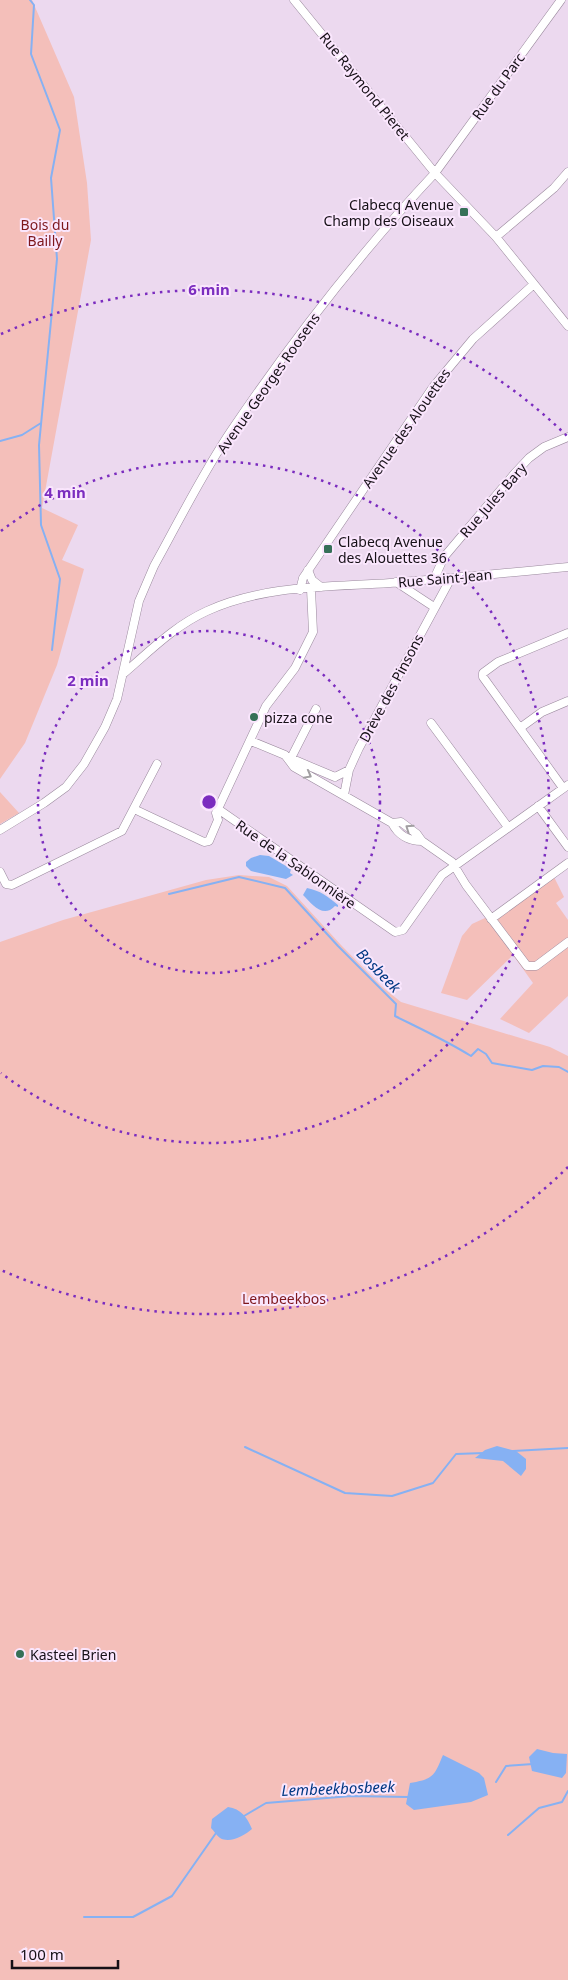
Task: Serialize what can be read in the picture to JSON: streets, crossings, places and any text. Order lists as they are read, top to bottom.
{
  "streets": {
    "street": [
      "Rue Raymond Pieret",
      "Rue du Parc",
      "Avenue Georges Roosens",
      "Avenue des Alouettes",
      "Rue Jules Bary",
      "Rue Saint-Jean",
      "Drève des Pinsons",
      "Rue de la Sablonnière"
    ]
  },
  "crossings": [
    ["Rue Raymond Pieret", "Rue du Parc"],
    ["Rue Raymond Pieret", "Avenue Georges Roosens"],
    ["Rue Raymond Pieret", "Avenue des Alouettes"],
    ["Rue du Parc", "Avenue Georges Roosens"],
    ["Avenue Georges Roosens", "Rue Saint-Jean"],
    ["Avenue des Alouettes", "Rue Saint-Jean"],
    ["Rue Jules Bary", "Rue Saint-Jean"],
    ["Rue Saint-Jean", "Drève des Pinsons"]
  ],
  "water": ["Bosbeek", "Lembeekbosbeek"],
  "parks": ["Bois du Bailly", "Lembeekbos"],
  "places": {
    "transit": ["Clabecq Avenue Champ des Oiseaux", "Clabecq Avenue des Alouettes 36"],
    "other": ["pizza cone", "Kasteel Brien"]
  },
  "scale_bar": "100 m",
  "rings": ["6 min", "4 min", "2 min"]
}
